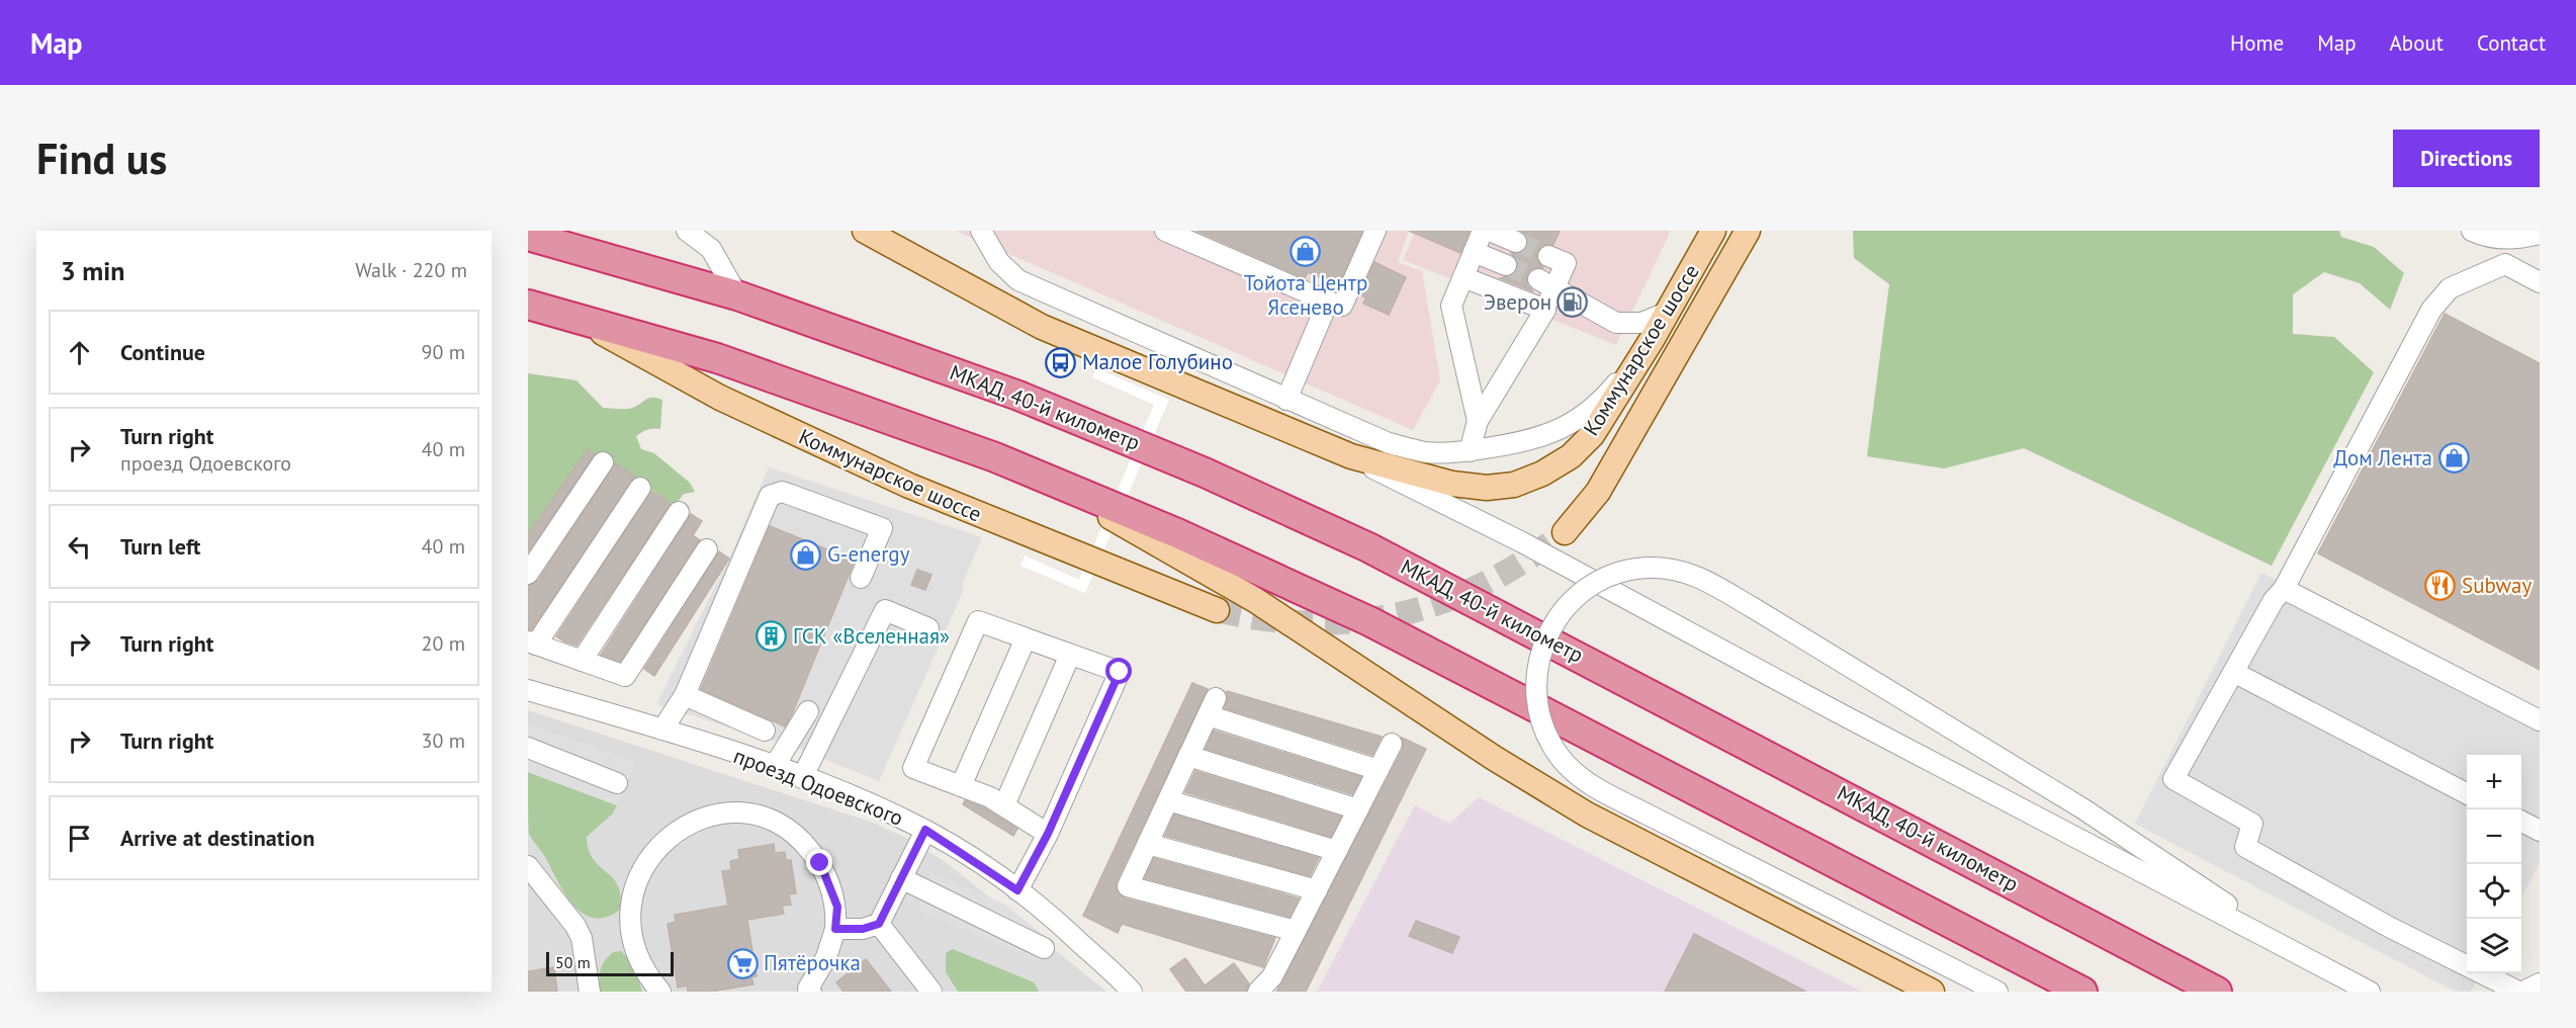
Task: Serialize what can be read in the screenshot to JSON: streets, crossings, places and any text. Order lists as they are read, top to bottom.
{
  "streets": {
    "highway": ["МКАД, 40-й километр"],
    "main road": ["Коммунарское шоссе"],
    "street": ["проезд Одоевского"]
  },
  "places": {
    "shop": ["Тойота Центр Ясенево", "Дом Лента", "G-energy"],
    "fuel station": ["Эверон"],
    "bus stop": ["Малое Голубино"],
    "restaurant": ["Subway"],
    "building": ["ГСК «Вселенная»"],
    "supermarket": ["Пятёрочка"]
  },
  "scale_bar": "50 m",
  "page": {
    "header": "Map",
    "nav": [
      "Home",
      "Map",
      "About",
      "Contact"
    ],
    "buttons": "Directions",
    "title": "Find us",
    "heading": ["3 min", "Walk · 220 m"],
    "list": [
      ["Continue", "90 m"],
      ["Turn right", "проезд Одоевского", "40 m"],
      ["Turn left", "40 m"],
      ["Turn right", "20 m"],
      ["Turn right", "30 m"],
      "Arrive at destination"
    ],
    "map_buttons": ["+", "−"],
    "scale": "50 m"
  }
}
